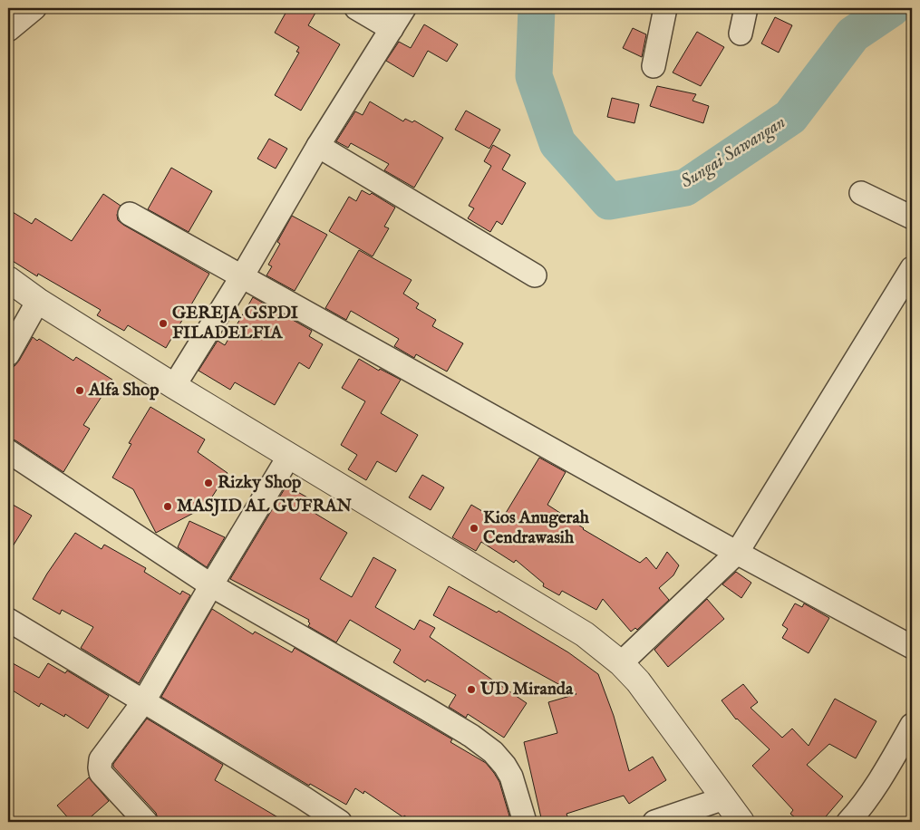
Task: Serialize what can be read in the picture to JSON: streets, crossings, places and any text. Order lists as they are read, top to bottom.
{
  "water": ["Sungai Sawangan"],
  "places": [
    "GEREJA GSPDI FILADELFIA",
    "Alfa Shop",
    "Rizky Shop",
    "MASJID AL GUFRAN",
    "Kios Anugerah Cendrawasih",
    "UD Miranda"
  ]
}
